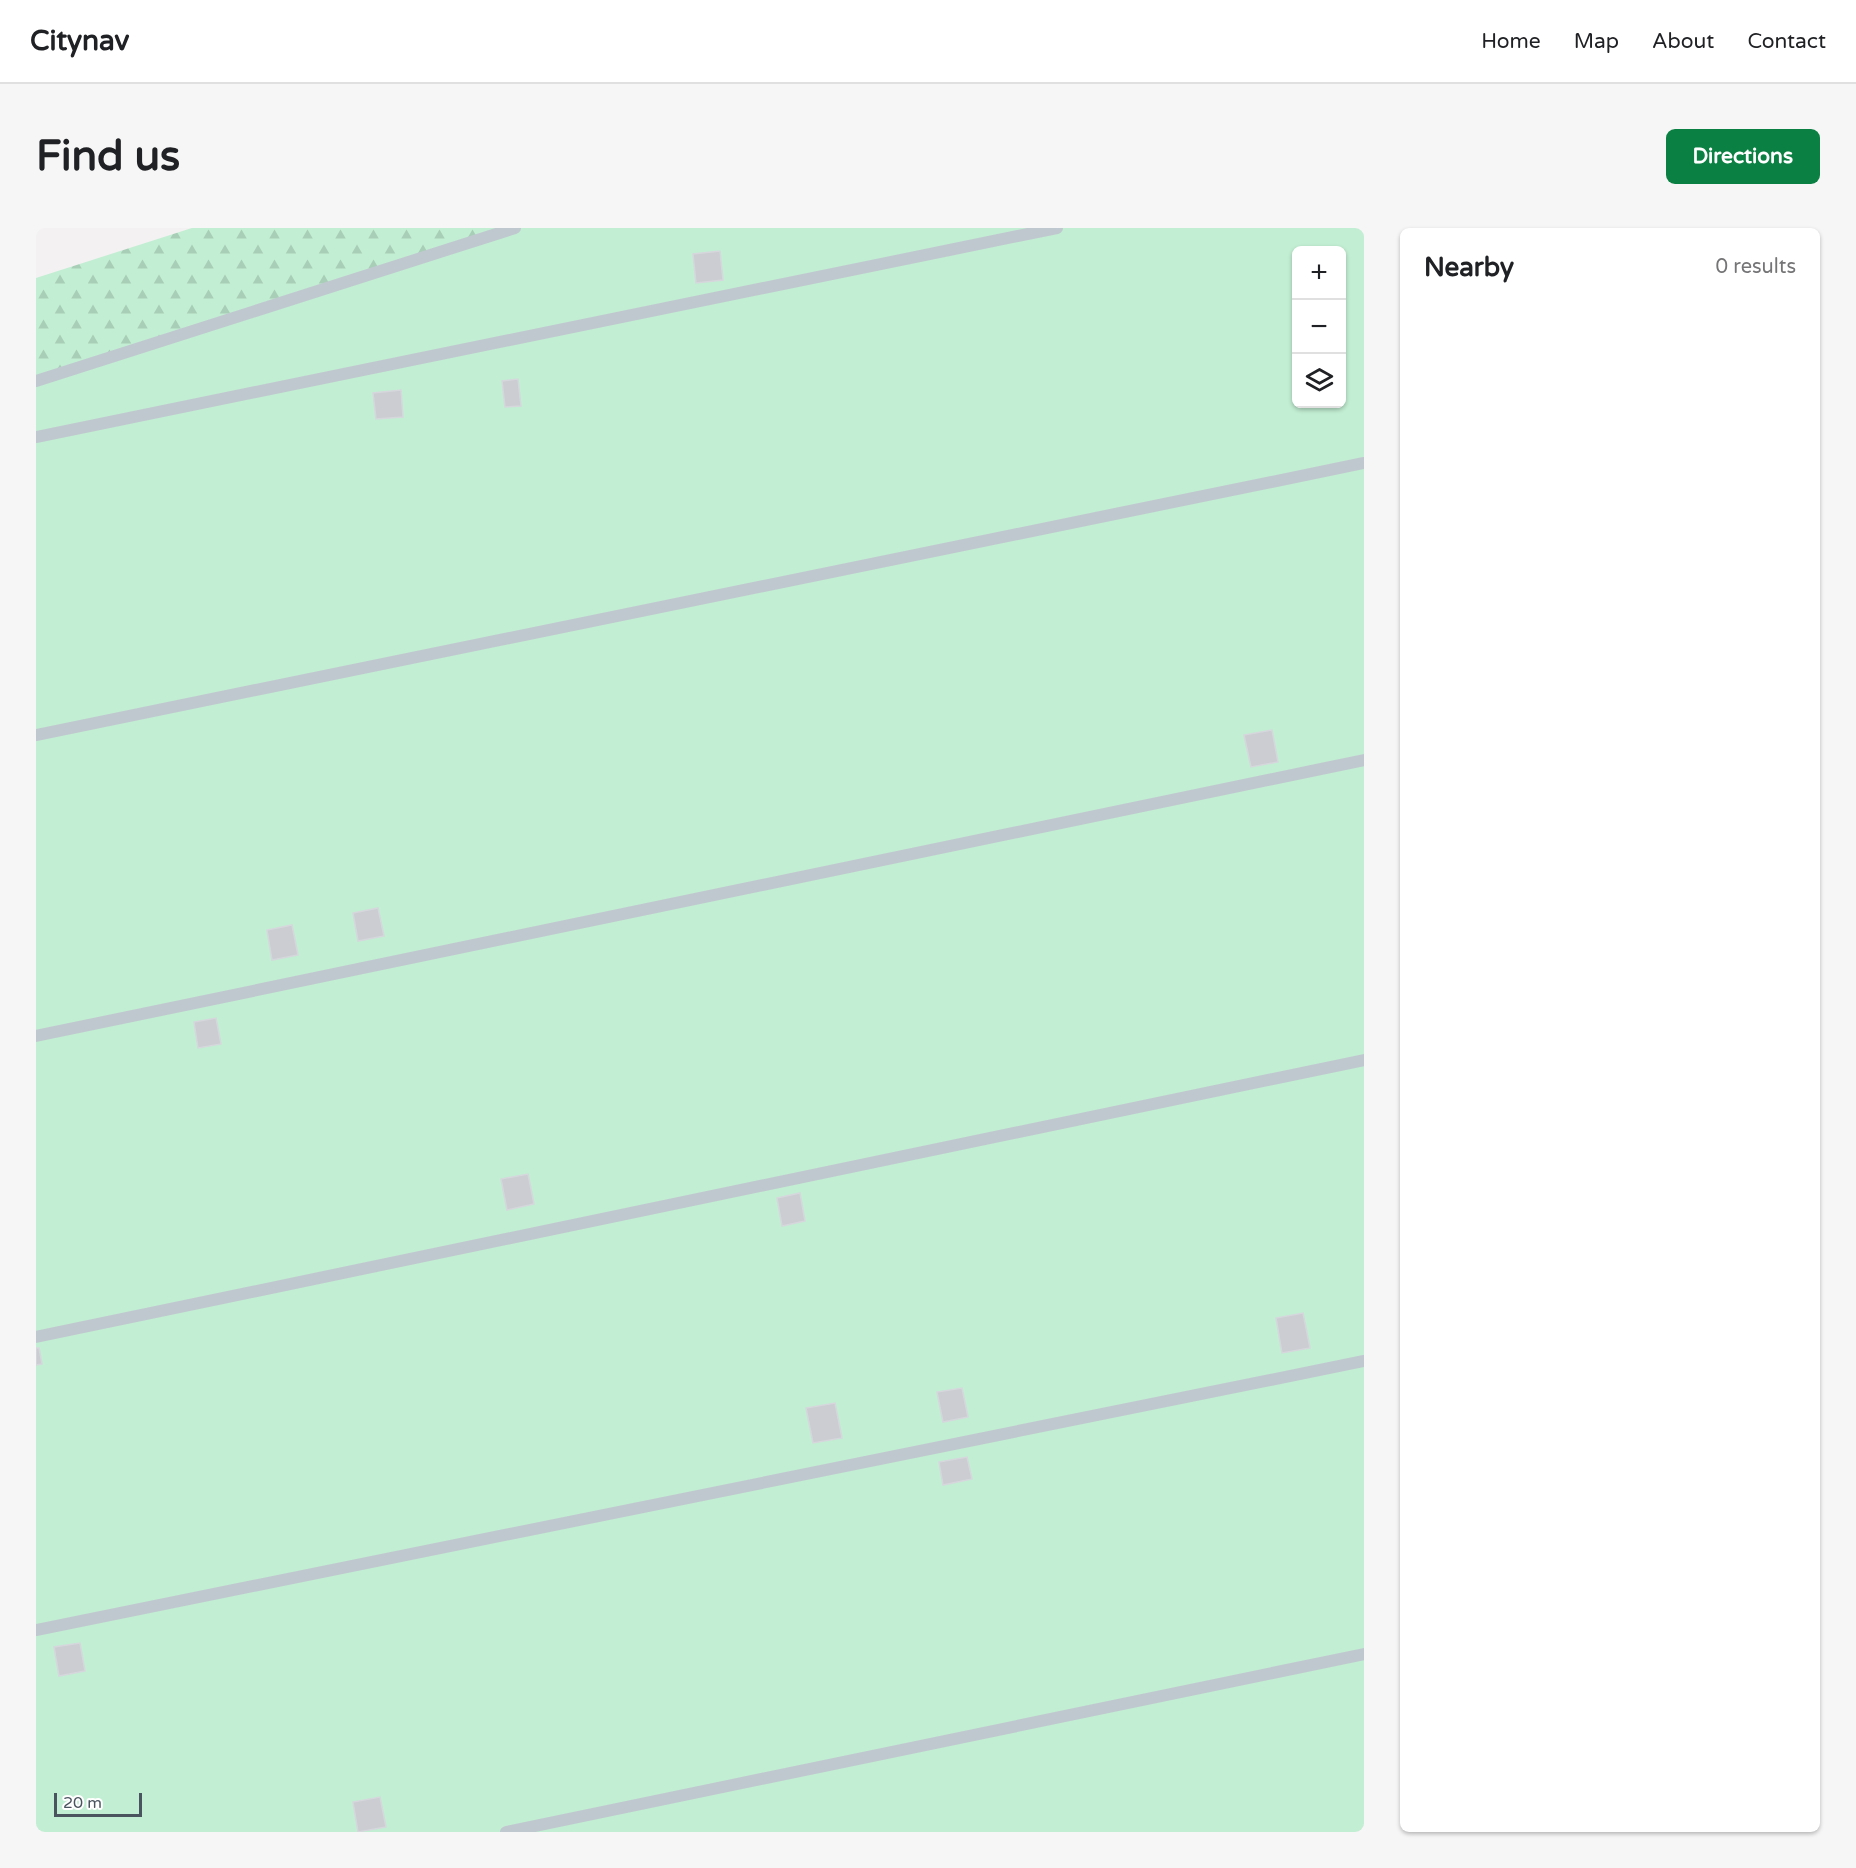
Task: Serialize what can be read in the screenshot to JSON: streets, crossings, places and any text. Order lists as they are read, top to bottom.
{
  "scale_bar": "20 m",
  "page": {
    "header": "Citynav",
    "nav": [
      "Home",
      "Map",
      "About",
      "Contact"
    ],
    "buttons": "Directions",
    "title": "Find us",
    "heading": ["Nearby", "0 results"],
    "map_buttons": ["+", "−"],
    "scale": "20 m"
  }
}
